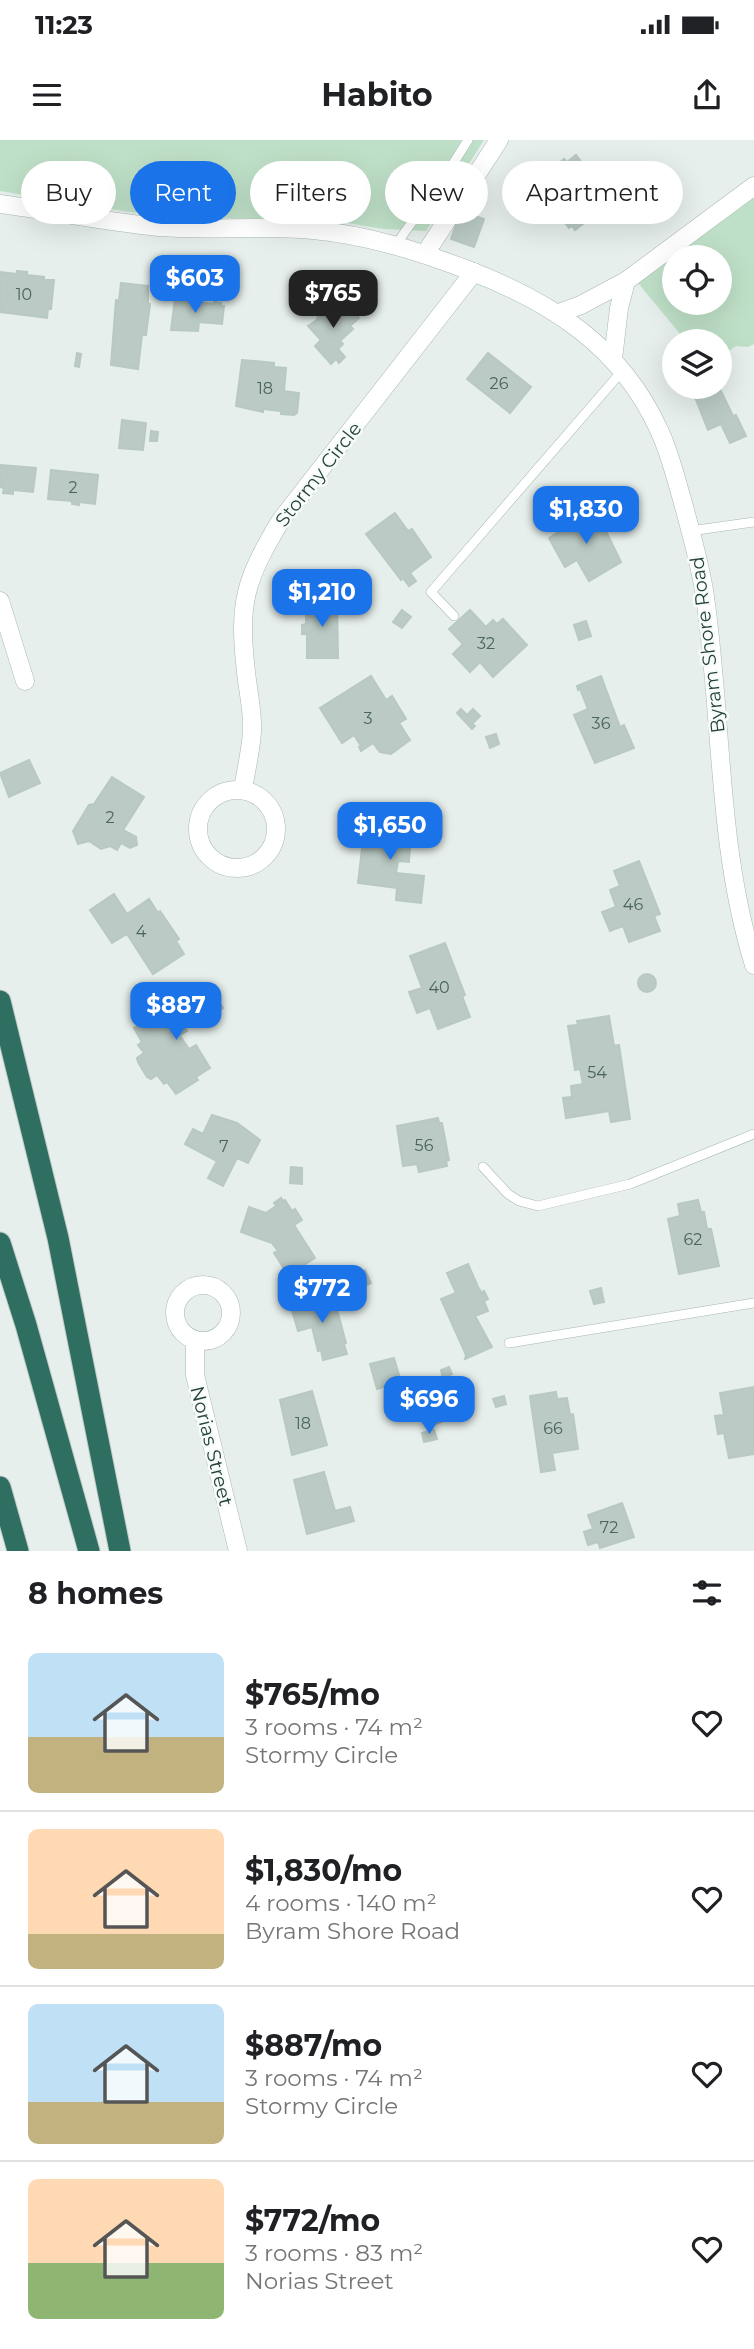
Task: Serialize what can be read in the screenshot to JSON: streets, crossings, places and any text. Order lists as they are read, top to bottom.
{
  "streets": {
    "street": ["Stormy Circle", "Byram Shore Road", "Norias Street"]
  },
  "crossings": [
    ["Stormy Circle", "Byram Shore Road"]
  ],
  "house_numbers": [
    "10",
    "26",
    "18",
    "2",
    "32",
    "3",
    "36",
    "2",
    "46",
    "4",
    "40",
    "54",
    "56",
    "7",
    "62",
    "18",
    "66",
    "72"
  ],
  "page": {
    "status": "11:23",
    "header": "Habito",
    "chip": [
      "Buy",
      "Rent",
      "Filters",
      "New",
      "Apartment"
    ],
    "price": [
      "$603",
      "$765",
      "$1,830",
      "$1,210",
      "$1,650",
      "$887",
      "$772",
      "$696"
    ],
    "heading": "8 homes",
    "list": [
      {
        "name": "$765/mo",
        "note": "3 rooms · 74 m² · Stormy Circle"
      },
      {
        "name": "$1,830/mo",
        "note": "4 rooms · 140 m² · Byram Shore Road"
      },
      {
        "name": "$887/mo",
        "note": "3 rooms · 74 m² · Stormy Circle"
      },
      {
        "name": "$772/mo",
        "note": "3 rooms · 83 m² · Norias Street"
      }
    ]
  }
}
